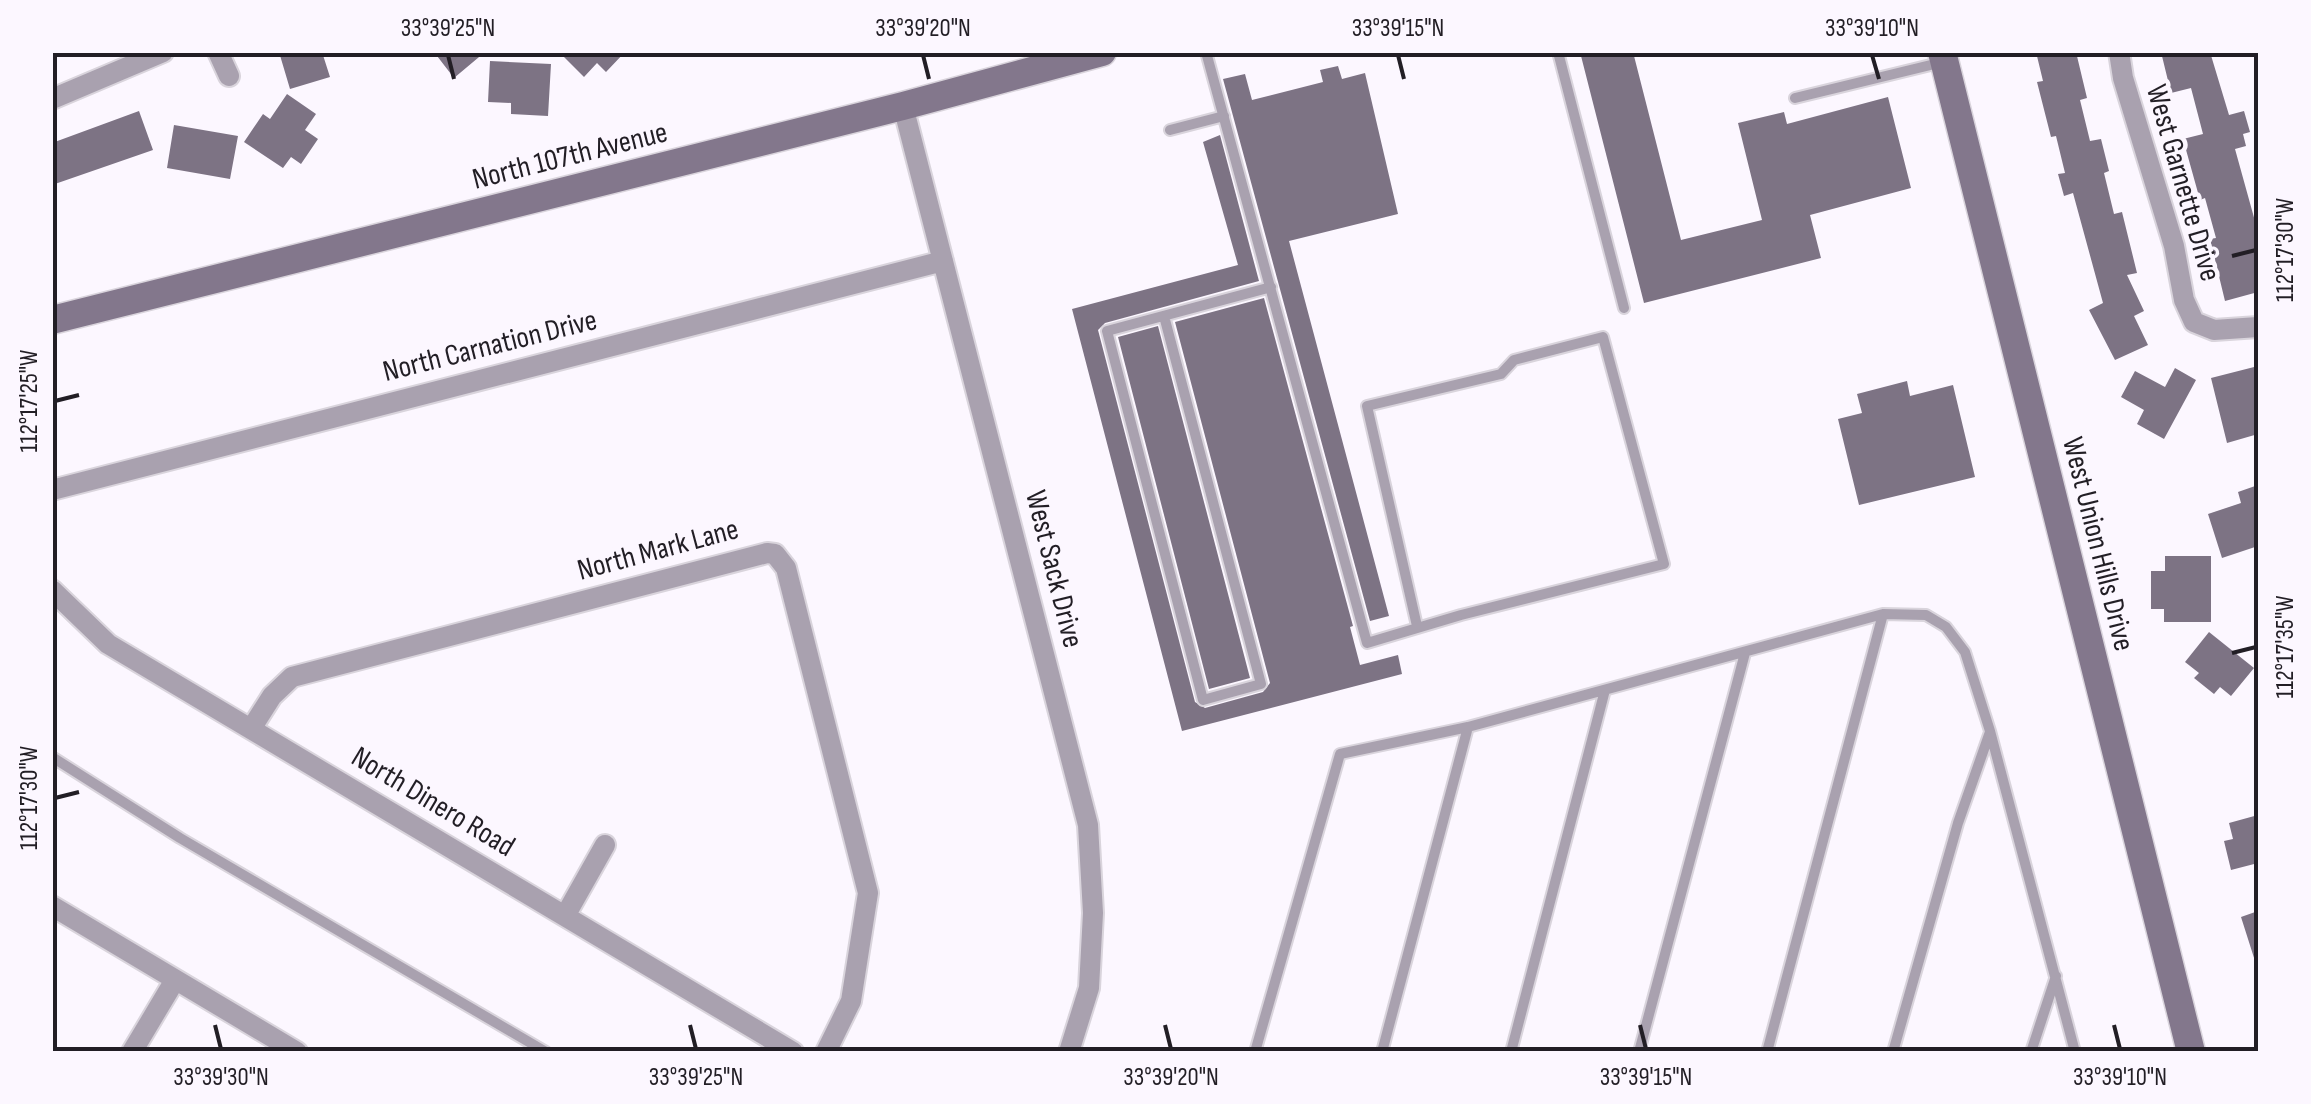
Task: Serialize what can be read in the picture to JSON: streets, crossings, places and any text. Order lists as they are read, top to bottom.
{
  "streets": {
    "main road": ["North 107th Avenue", "West Union Hills Drive"],
    "street": [
      "West Garnette Drive",
      "North Carnation Drive",
      "North Mark Lane",
      "West Sack Drive",
      "North Dinero Road"
    ]
  },
  "crossings": [
    ["North 107th Avenue", "West Sack Drive"],
    ["North Carnation Drive", "West Sack Drive"],
    ["North Mark Lane", "North Dinero Road"]
  ],
  "coordinates": [
    "33°39'25\"N",
    "33°39'20\"N",
    "33°39'15\"N",
    "33°39'10\"N",
    "112°17'30\"W",
    "112°17'25\"W",
    "112°17'35\"W",
    "33°39'30\"N"
  ]
}
